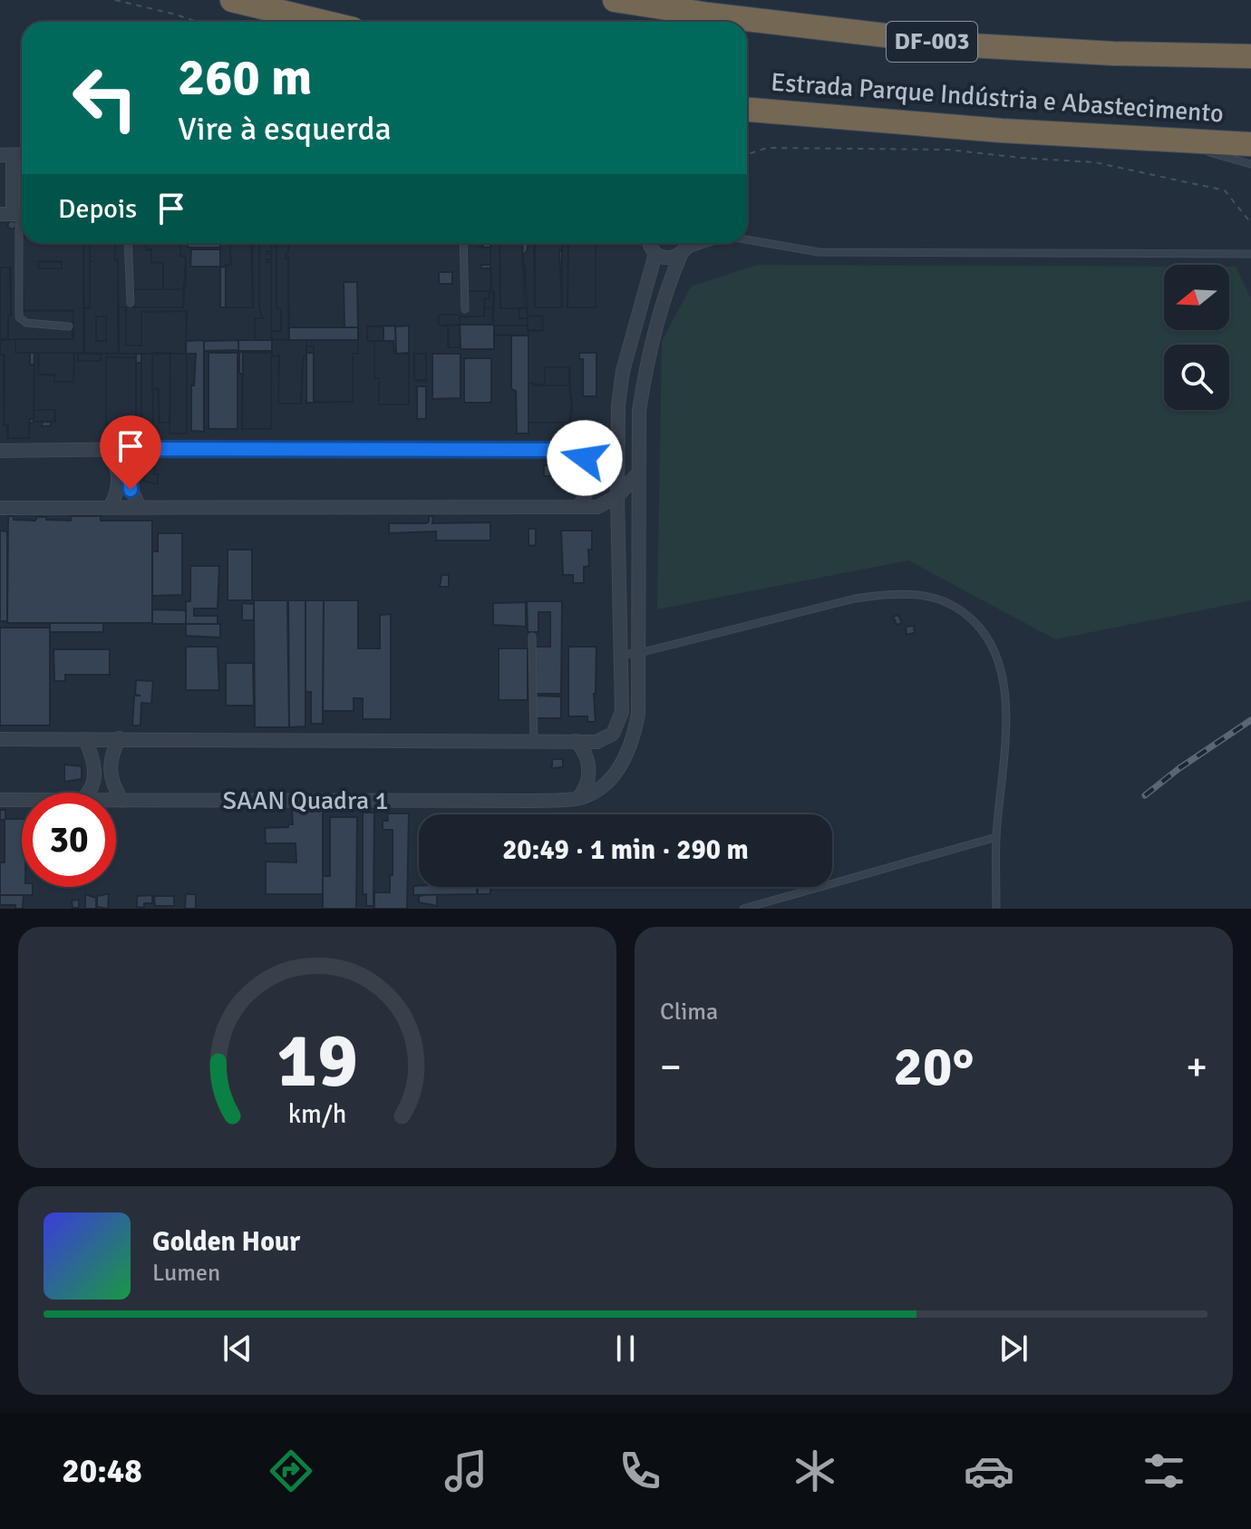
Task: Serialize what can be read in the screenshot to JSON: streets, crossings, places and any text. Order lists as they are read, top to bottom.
{
  "streets": {
    "highway": ["DF-003", "Estrada Parque Indústria e Abastecimento"],
    "street": ["SAAN Quadra 1"]
  },
  "north": "left",
  "page": {
    "turn": ["260 m", "Vire à esquerda"],
    "then": "Depois",
    "limit": "30",
    "trip": "20:49 · 1 min · 290 m",
    "tile": "Clima",
    "heat": ["−", "20°", "+"],
    "song": ["Golden Hour", "Lumen"],
    "tabs": "20:48",
    "gauge": ["19", "km/h"]
  }
}
